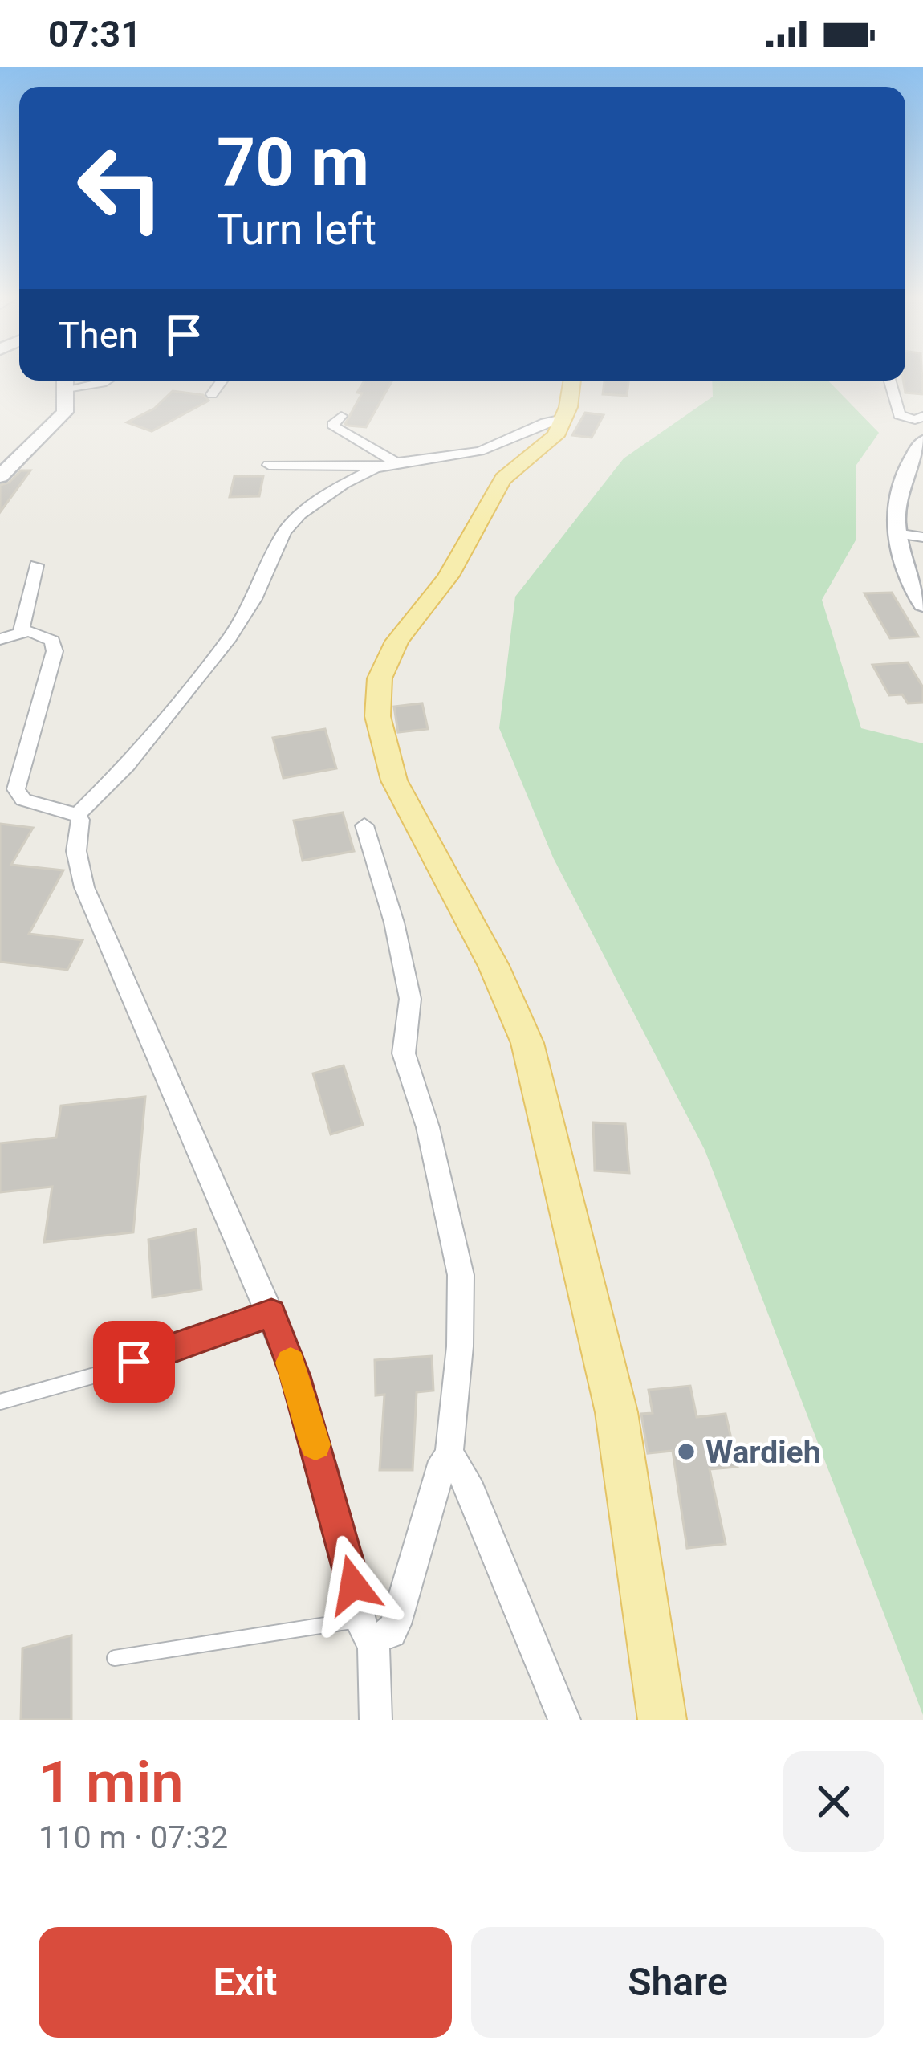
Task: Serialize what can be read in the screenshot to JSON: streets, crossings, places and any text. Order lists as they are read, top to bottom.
{
  "places": ["Wardieh"],
  "page": {
    "status": "07:31",
    "turn": ["70 m", "Turn left"],
    "then": "Then",
    "heading": ["1 min", "110 m · 07:32"],
    "buttons": ["Exit", "Share"]
  }
}
